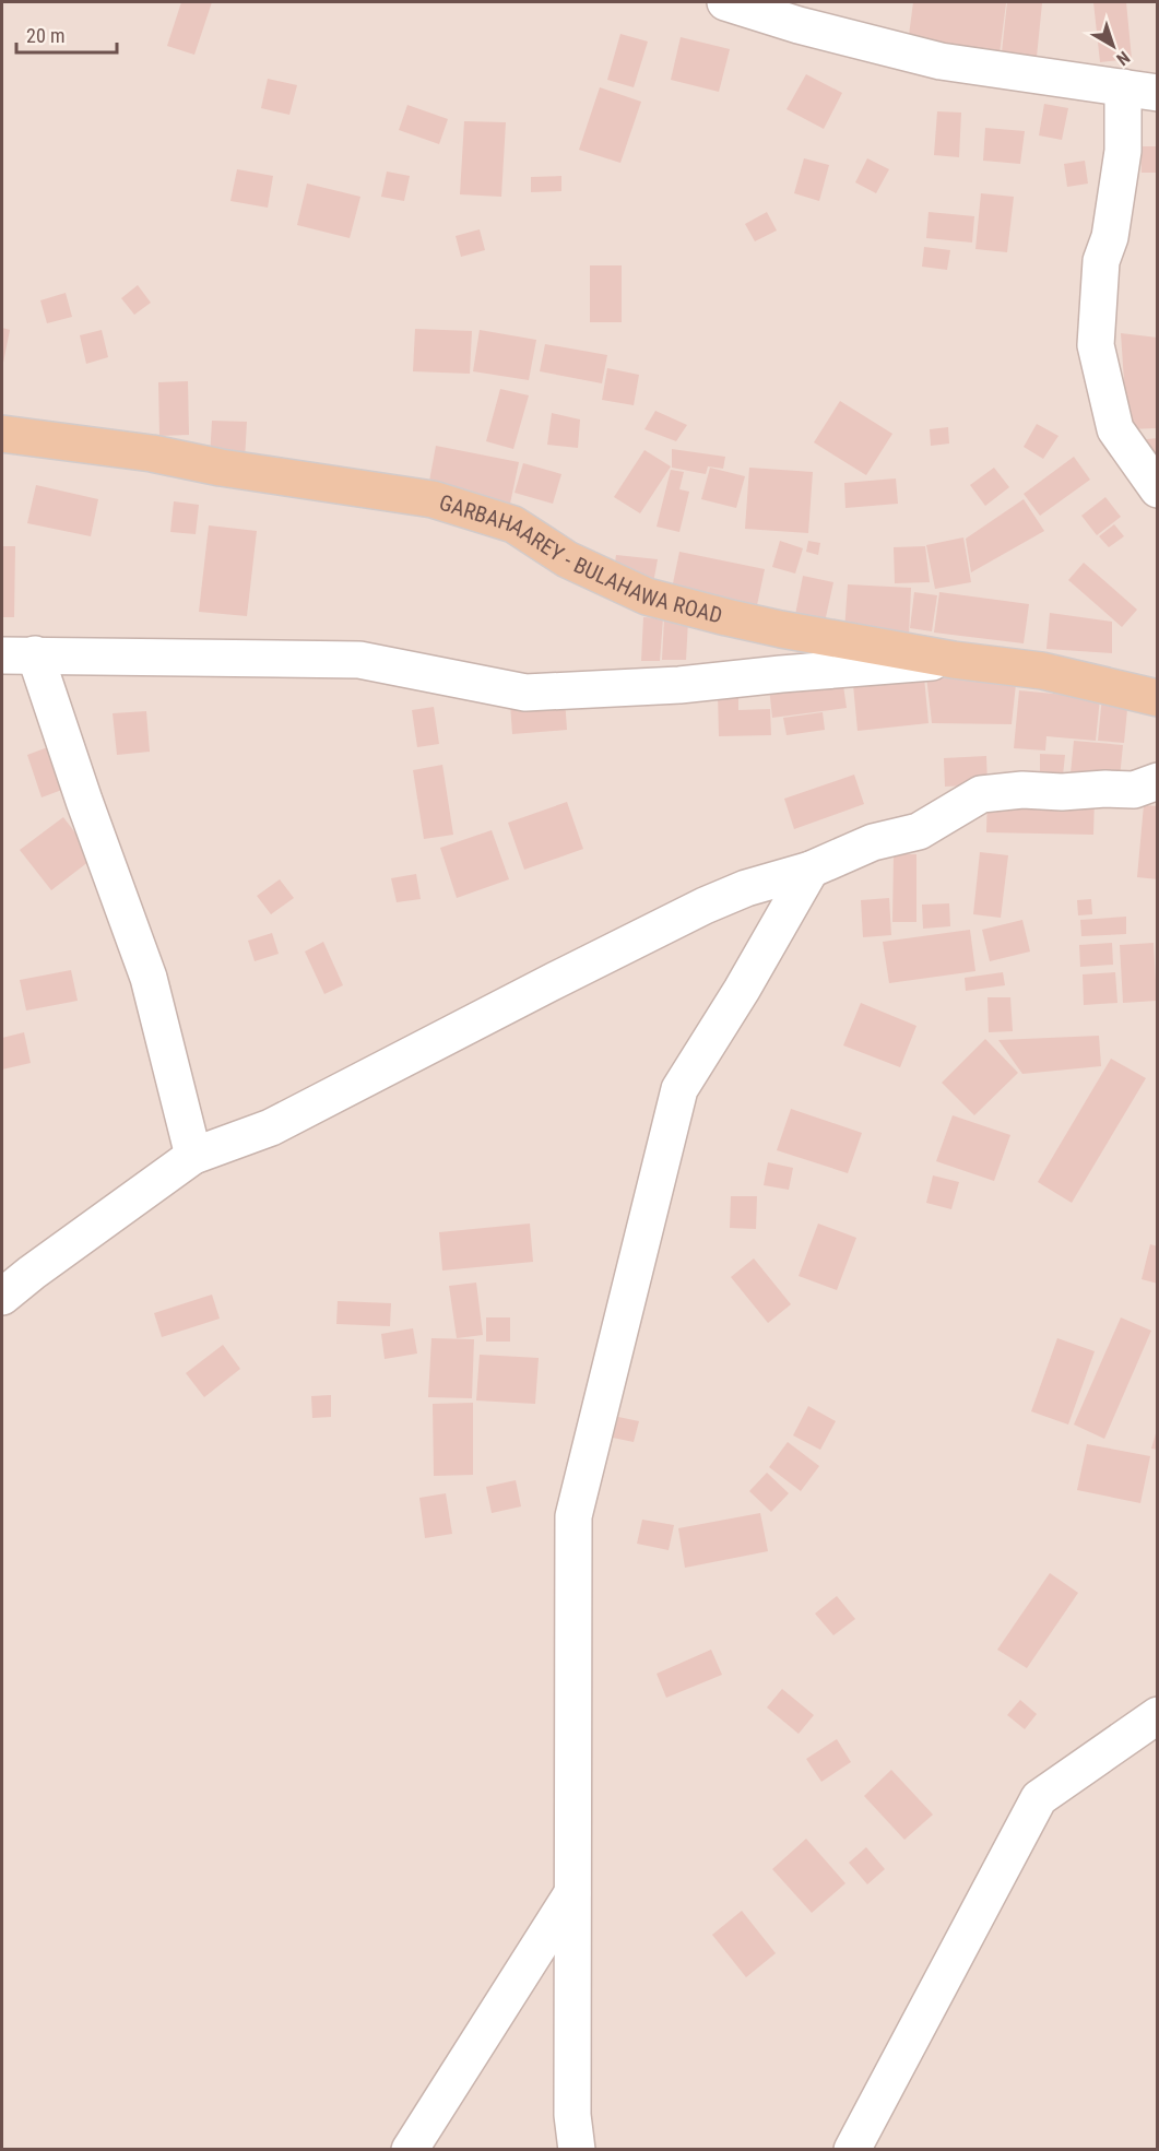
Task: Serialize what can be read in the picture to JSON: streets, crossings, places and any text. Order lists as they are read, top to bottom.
{
  "streets": {
    "main road": ["GARBAHAAREY - BULAHAWA ROAD"]
  },
  "scale_bar": "20 m",
  "north": "bottom right"
}
